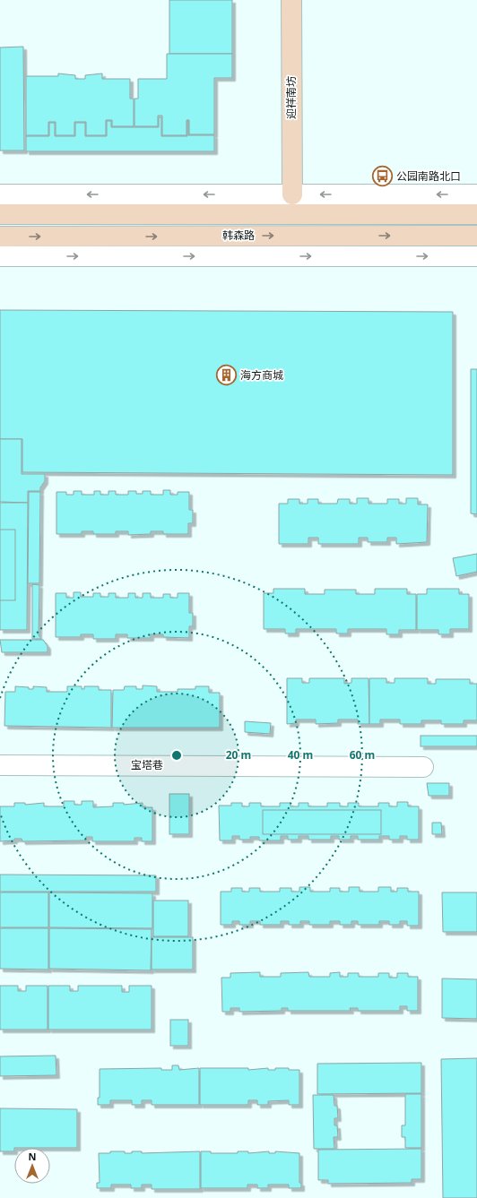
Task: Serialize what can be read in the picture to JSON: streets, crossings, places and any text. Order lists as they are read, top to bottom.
{
  "streets": {
    "main road": ["迎祥南坊", "韩森路"],
    "street": ["宝塔巷"]
  },
  "places": {
    "bus stop": ["公园南路北口"],
    "building": ["海方商城"]
  },
  "north": "top",
  "rings": ["20 m", "40 m", "60 m"]
}
